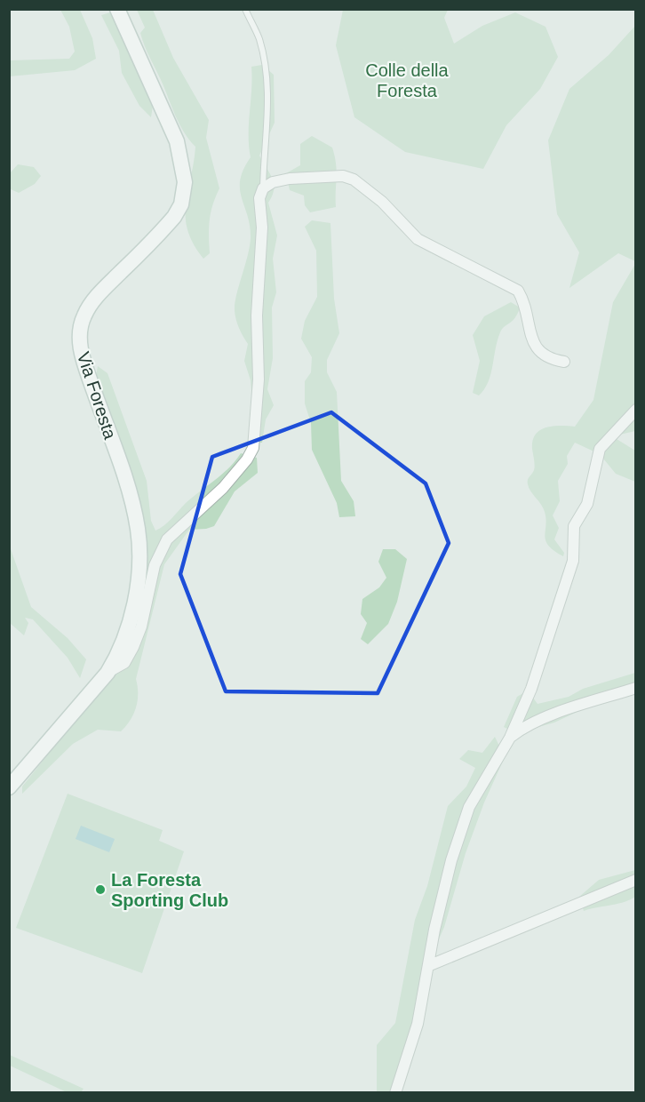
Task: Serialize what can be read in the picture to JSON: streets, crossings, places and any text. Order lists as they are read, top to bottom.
{
  "streets": {
    "main road": ["Via Foresta"]
  },
  "parks": ["Colle della Foresta"],
  "places": ["La Foresta Sporting Club"]
}
